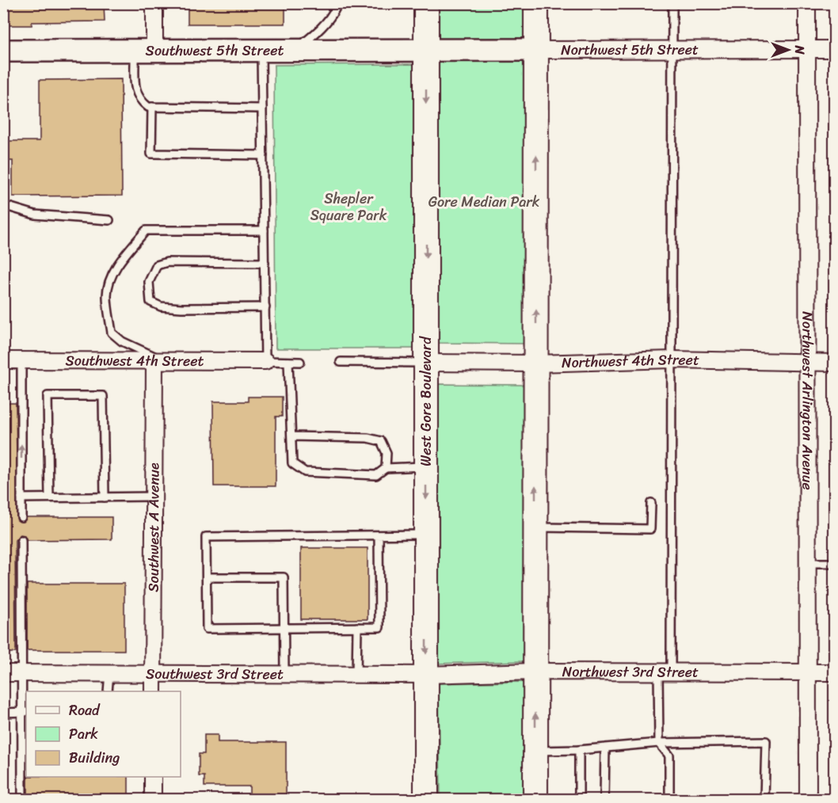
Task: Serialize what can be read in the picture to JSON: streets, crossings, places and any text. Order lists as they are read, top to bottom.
{
  "streets": {
    "main road": ["West Gore Boulevard"],
    "street": [
      "Northwest 5th Street",
      "Southwest 5th Street",
      "Southwest 4th Street",
      "Northwest 4th Street",
      "Northwest Arlington Avenue",
      "Southwest A Avenue",
      "Northwest 3rd Street",
      "Southwest 3rd Street"
    ]
  },
  "crossings": [
    ["Northwest 5th Street", "Southwest 5th Street"],
    ["Northwest 5th Street", "West Gore Boulevard"],
    ["Northwest 5th Street", "Northwest Arlington Avenue"],
    ["Southwest 5th Street", "West Gore Boulevard"],
    ["Southwest 4th Street", "Southwest A Avenue"],
    ["Northwest 4th Street", "West Gore Boulevard"],
    ["Northwest 4th Street", "Northwest Arlington Avenue"],
    ["West Gore Boulevard", "Northwest 3rd Street"],
    ["West Gore Boulevard", "Southwest 3rd Street"],
    ["Northwest Arlington Avenue", "Northwest 3rd Street"],
    ["Southwest A Avenue", "Southwest 3rd Street"],
    ["Northwest 3rd Street", "Southwest 3rd Street"]
  ],
  "parks": ["Shepler Square Park", "Gore Median Park"],
  "legend": ["Road", "Park", "Building"],
  "north": "right"
}
